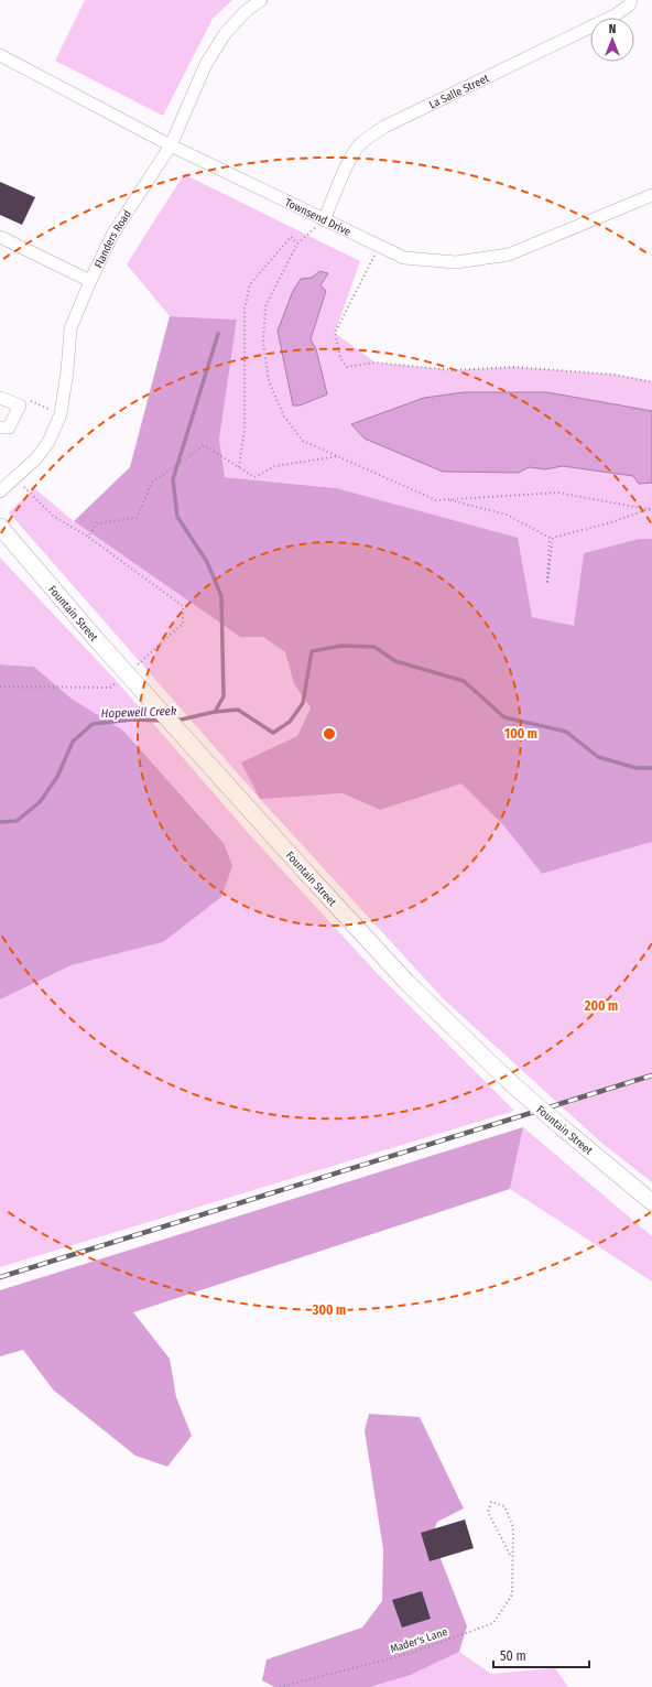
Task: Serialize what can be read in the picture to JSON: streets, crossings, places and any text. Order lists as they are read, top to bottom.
{
  "streets": {
    "main road": ["Fountain Street"],
    "street": ["La Salle Street", "Townsend Drive", "Flanders Road"],
    "path": ["Mader's Lane"]
  },
  "crossings": [
    ["La Salle Street", "Townsend Drive"],
    ["Townsend Drive", "Flanders Road"]
  ],
  "water": ["Hopewell Creek"],
  "scale_bar": "50 m",
  "north": "top",
  "rings": ["100 m", "200 m", "300 m"]
}
